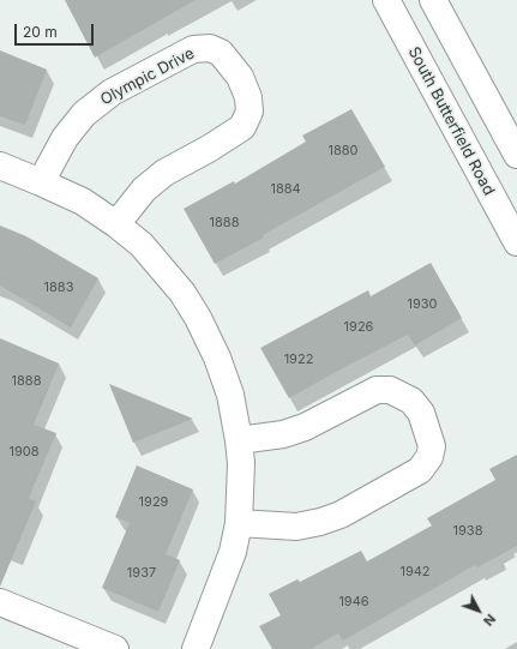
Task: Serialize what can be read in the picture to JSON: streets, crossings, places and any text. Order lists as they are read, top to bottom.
{
  "streets": {
    "street": ["Olympic Drive", "South Butterfield Road"]
  },
  "house_numbers": [
    "1880",
    "1884",
    "1888",
    "1883",
    "1930",
    "1926",
    "1922",
    "1888",
    "1908",
    "1929",
    "1938",
    "1942",
    "1937",
    "1946"
  ],
  "scale_bar": "20 m",
  "north": "bottom right"
}
